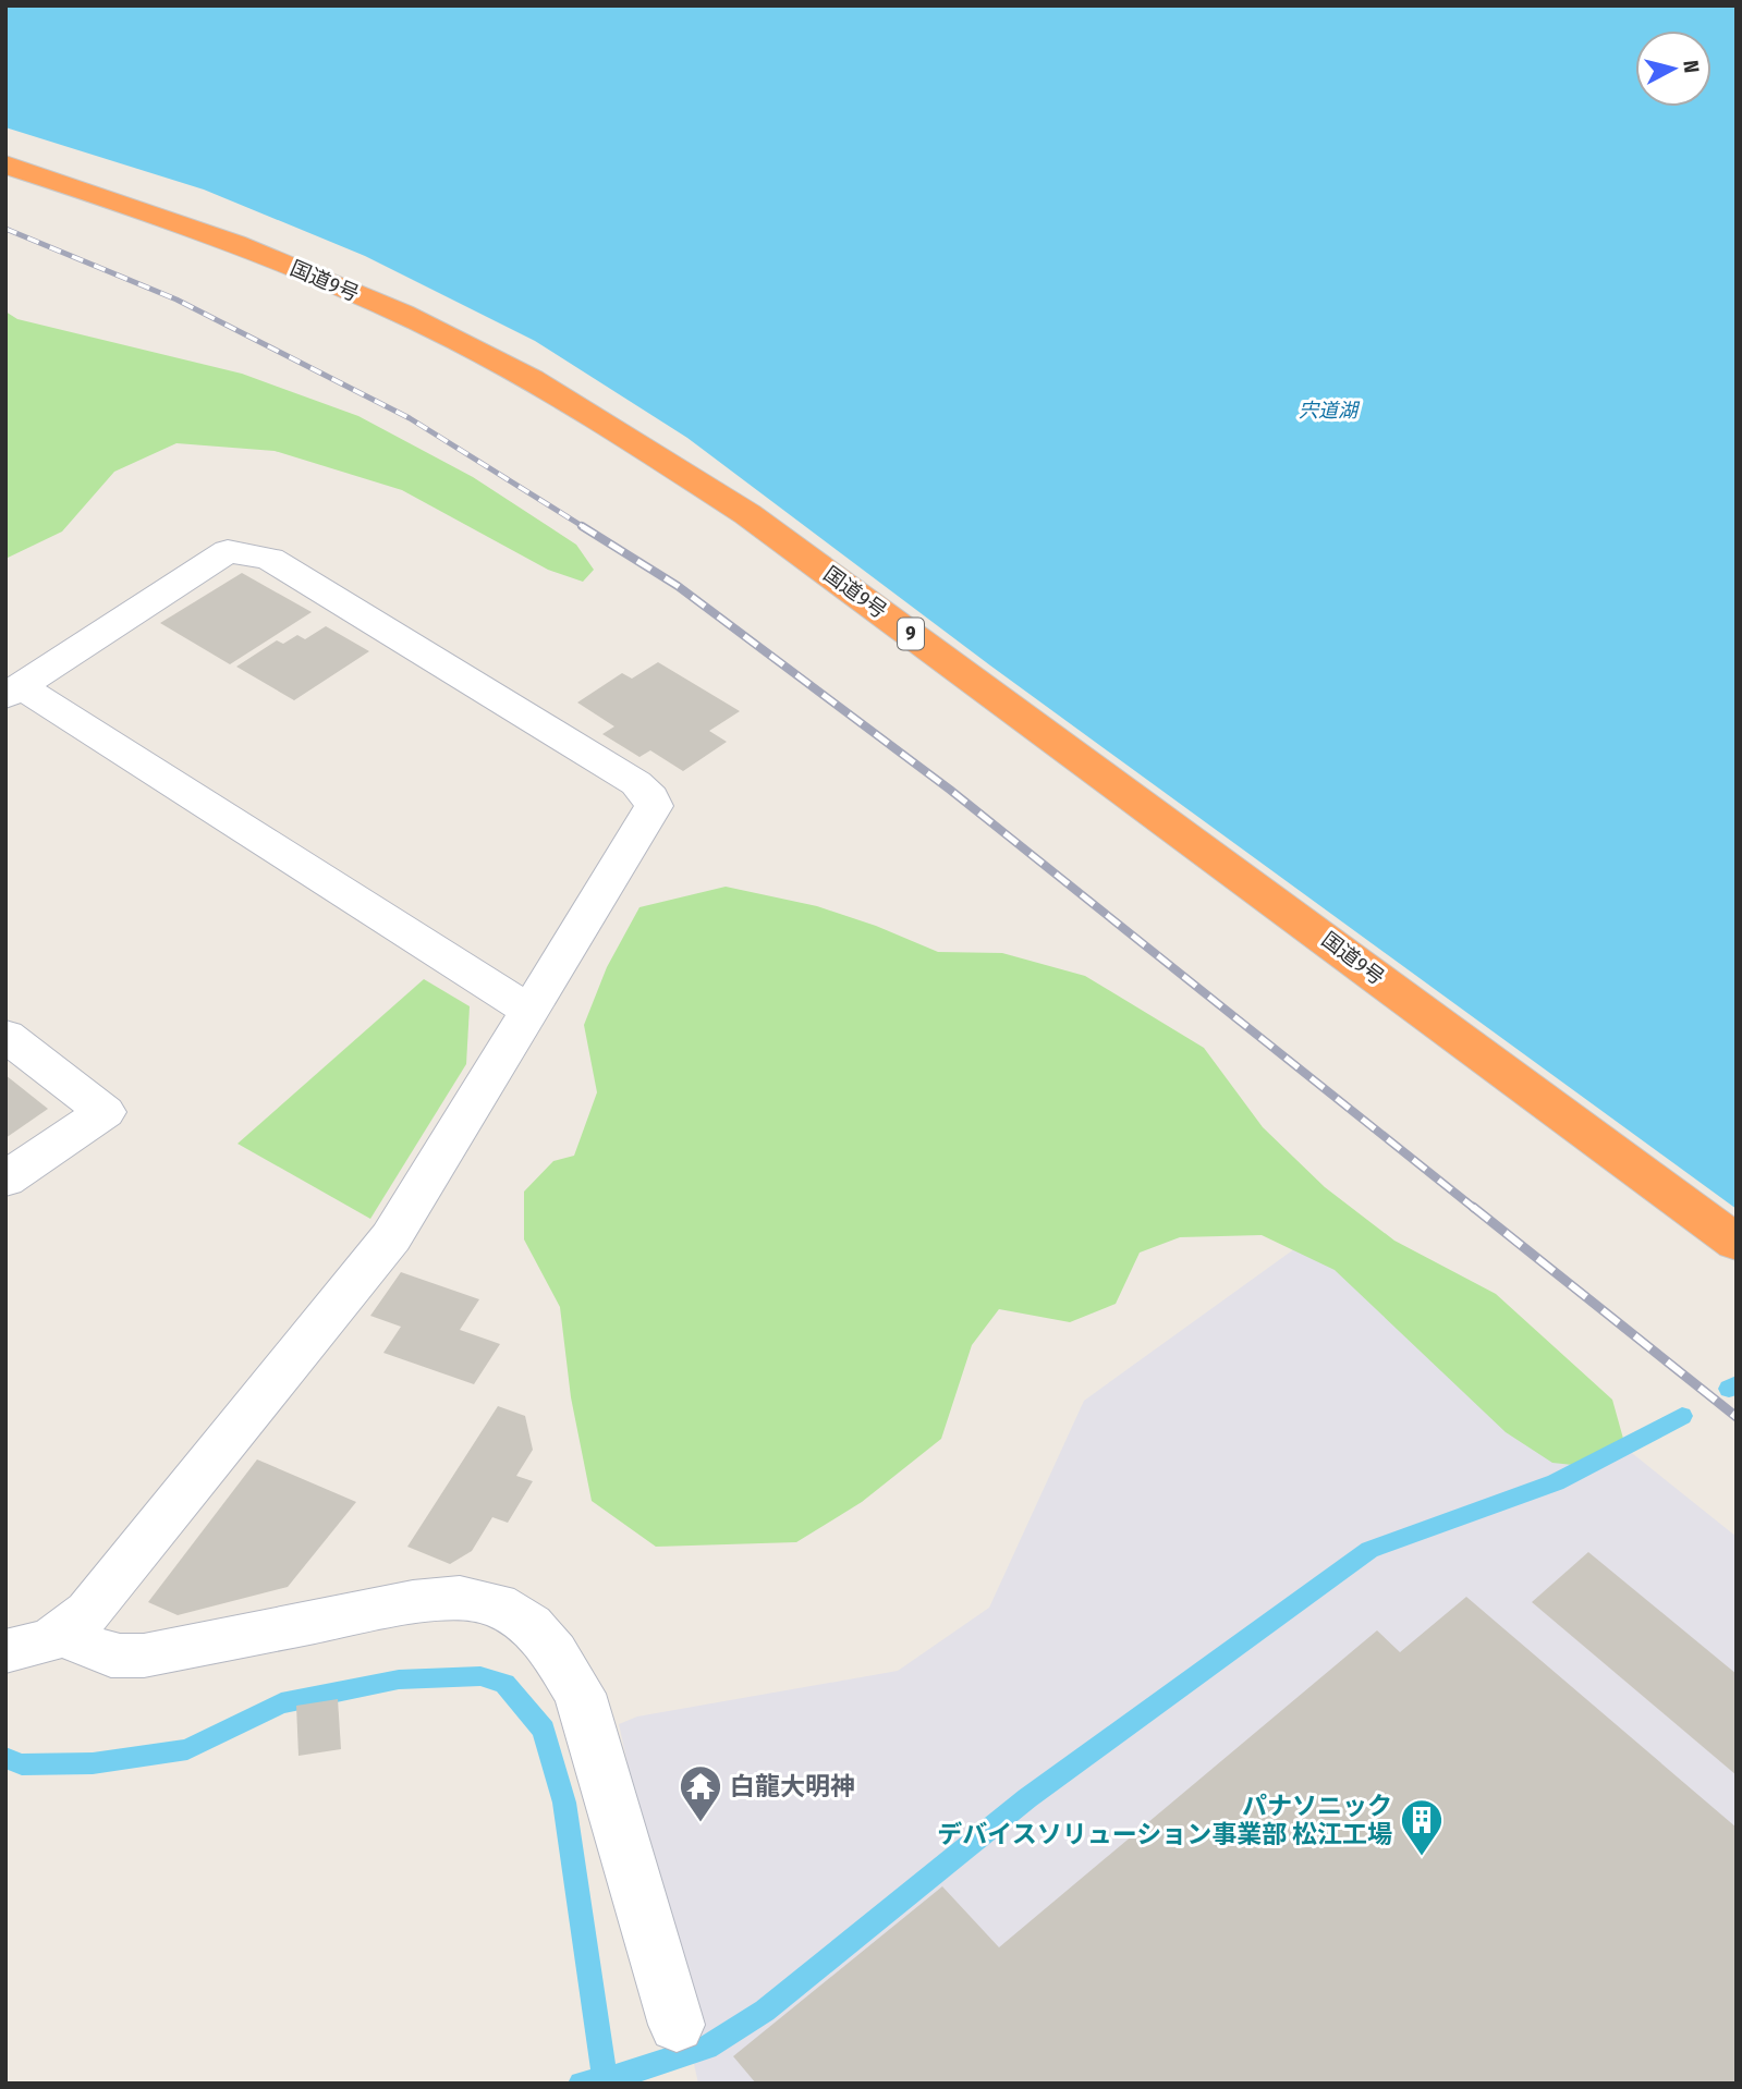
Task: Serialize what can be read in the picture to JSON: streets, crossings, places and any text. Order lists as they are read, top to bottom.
{
  "streets": {
    "highway": ["国道9号", "9"]
  },
  "water": ["宍道湖"],
  "places": {
    "temple": ["白龍大明神"],
    "building": ["パナソニック デバイスソリューション事業部 松江工場"]
  },
  "north": "right"
}
